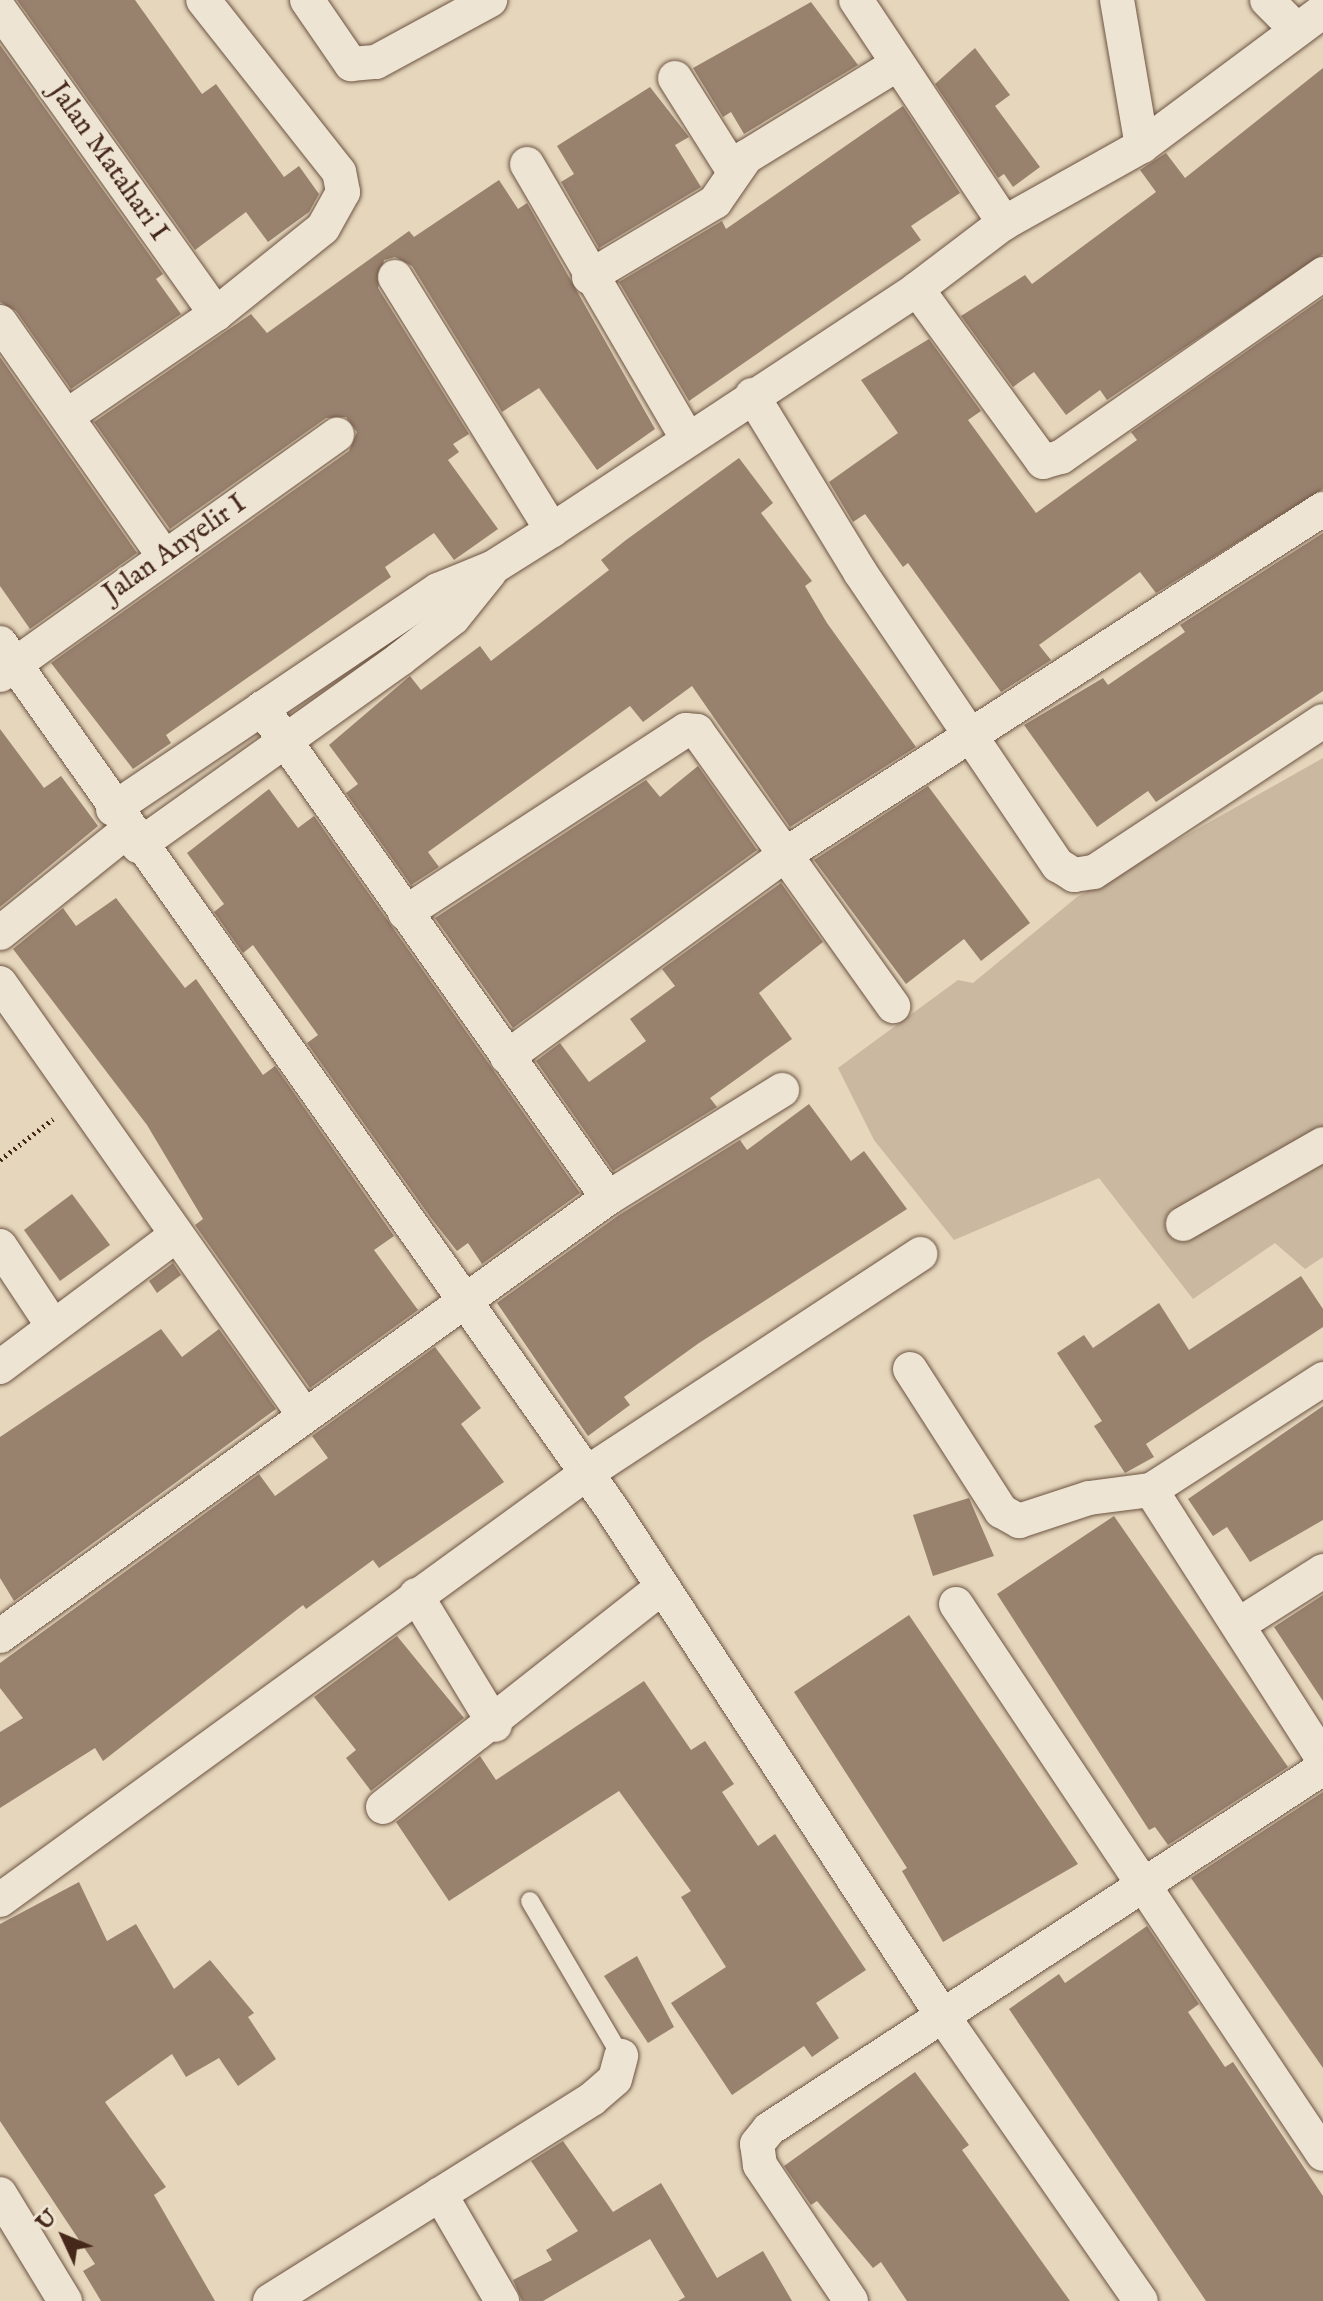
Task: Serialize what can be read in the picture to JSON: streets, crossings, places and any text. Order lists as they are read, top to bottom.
{
  "streets": {
    "street": ["Jalan Matahari I", "Jalan Anyelir I"]
  },
  "north": "top left"
}
